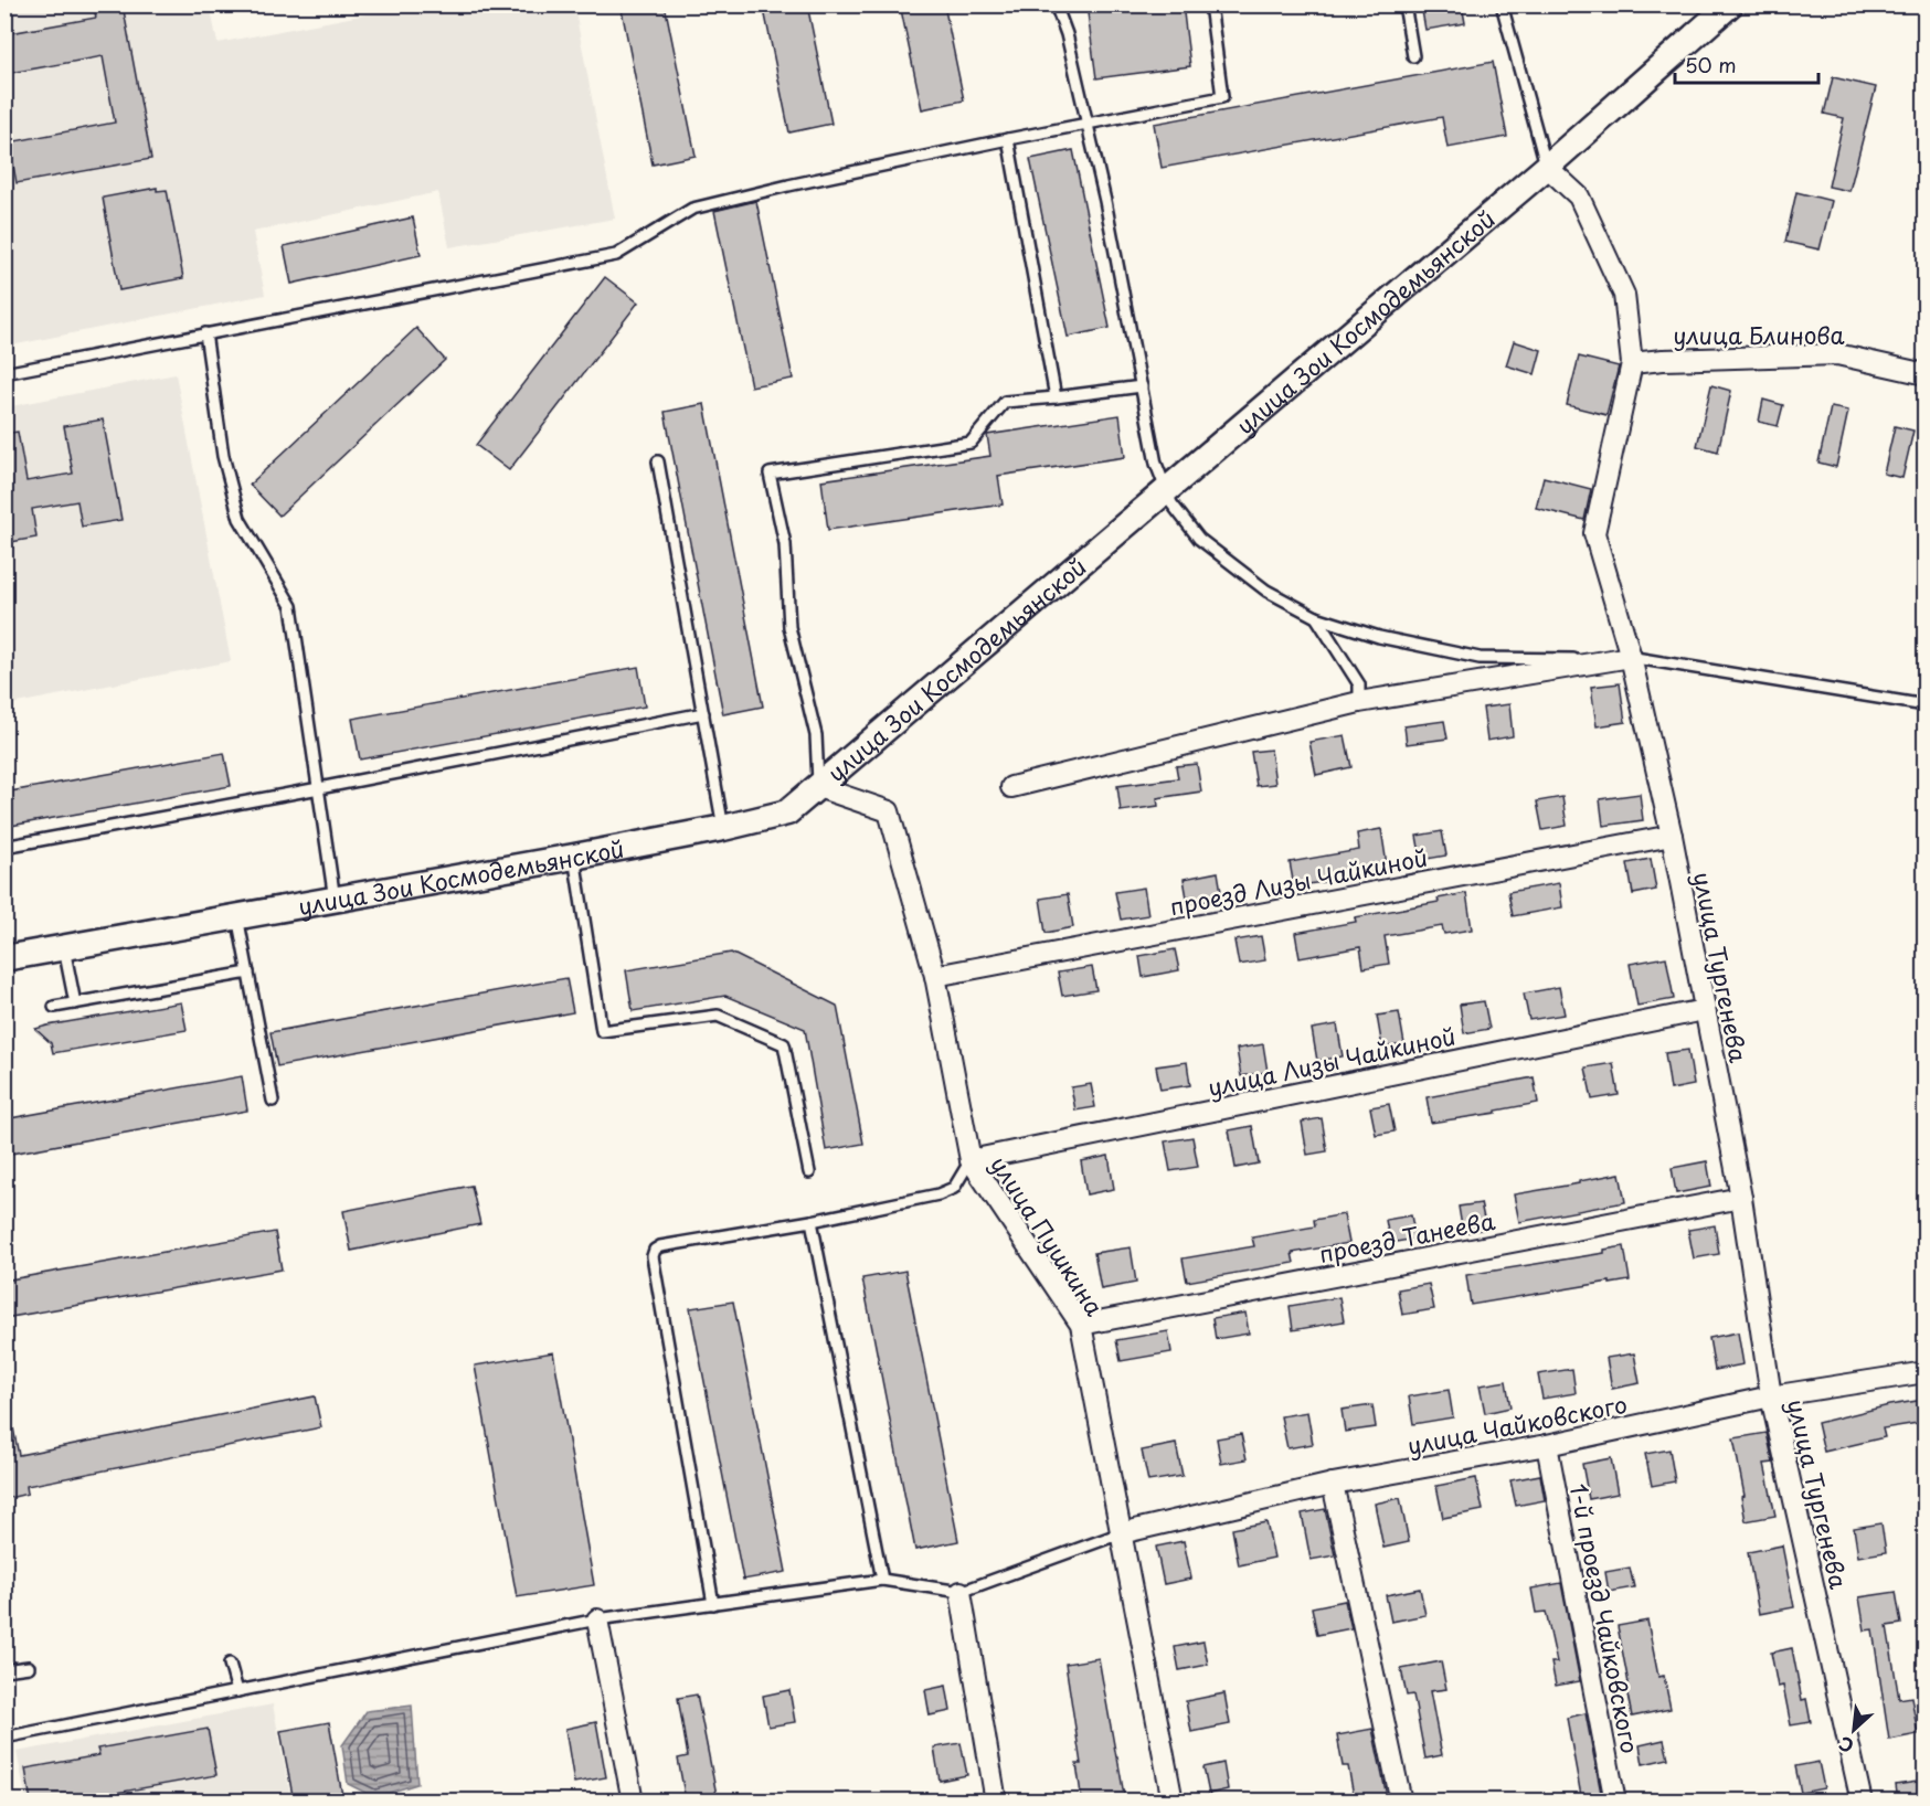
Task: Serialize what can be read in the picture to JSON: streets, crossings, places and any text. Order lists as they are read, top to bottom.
{
  "streets": {
    "street": [
      "улица Зои Космодемьянской",
      "улица Блинова",
      "проезд Лизы Чайкиной",
      "улица Тургенева",
      "улица Лизы Чайкиной",
      "улица Пушкина",
      "проезд Танеева",
      "улица Чайковского",
      "1-й проезд Чайковского"
    ]
  },
  "crossings": [
    ["улица Зои Космодемьянской", "улица Тургенева"],
    ["улица Зои Космодемьянской", "улица Пушкина"],
    ["улица Блинова", "улица Тургенева"],
    ["проезд Лизы Чайкиной", "улица Тургенева"],
    ["проезд Лизы Чайкиной", "улица Пушкина"],
    ["улица Тургенева", "улица Лизы Чайкиной"],
    ["улица Тургенева", "проезд Танеева"],
    ["улица Тургенева", "улица Чайковского"],
    ["улица Лизы Чайкиной", "улица Пушкина"],
    ["улица Пушкина", "проезд Танеева"],
    ["улица Пушкина", "улица Чайковского"],
    ["улица Чайковского", "1-й проезд Чайковского"]
  ],
  "scale_bar": "50 m",
  "north": "bottom left"
}
